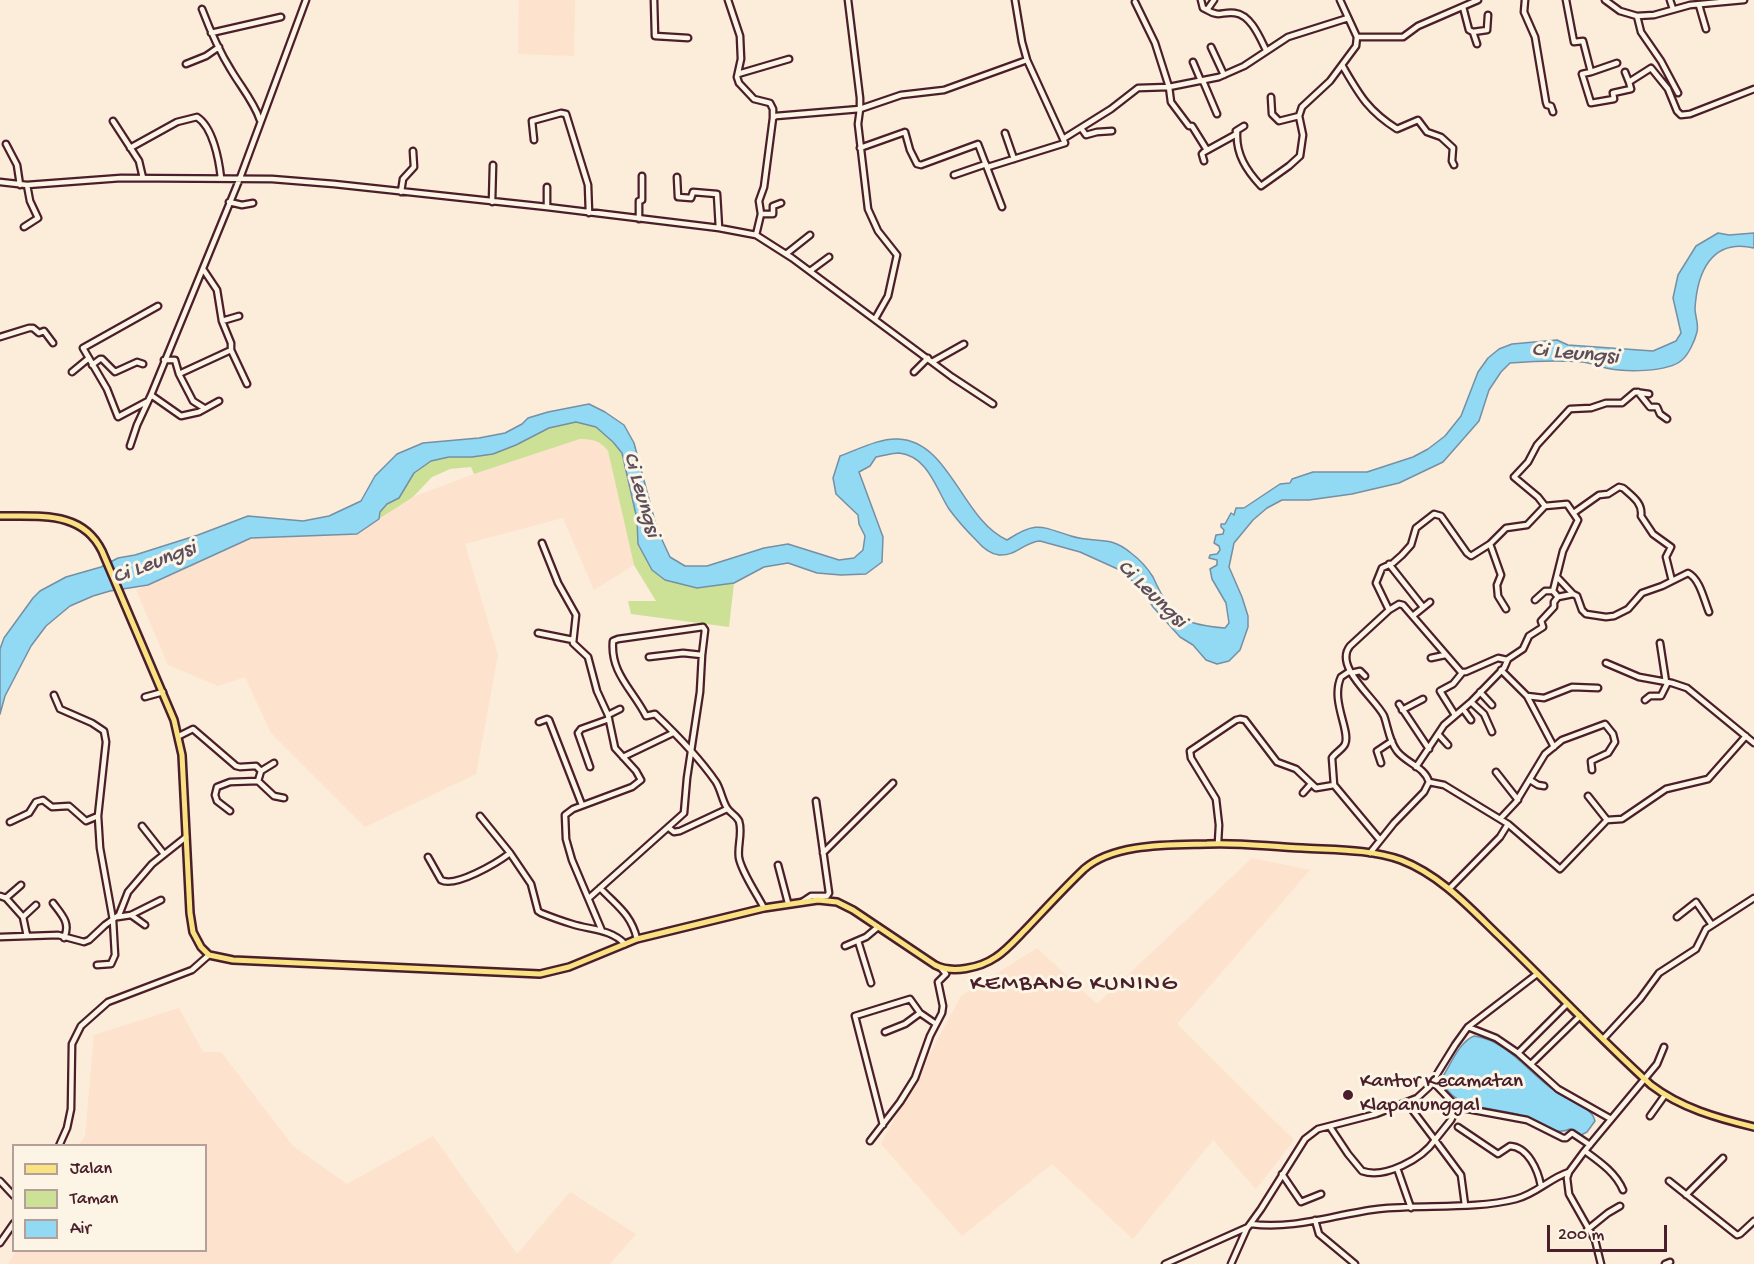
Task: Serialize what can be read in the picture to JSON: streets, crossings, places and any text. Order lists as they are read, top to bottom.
{
  "districts": ["KEMBANG KUNING"],
  "water": ["Ci Leungsi"],
  "places": ["Kantor Kecamatan Klapanunggal"],
  "legend": ["Jalan", "Taman", "Air"],
  "scale_bar": "200 m"
}
